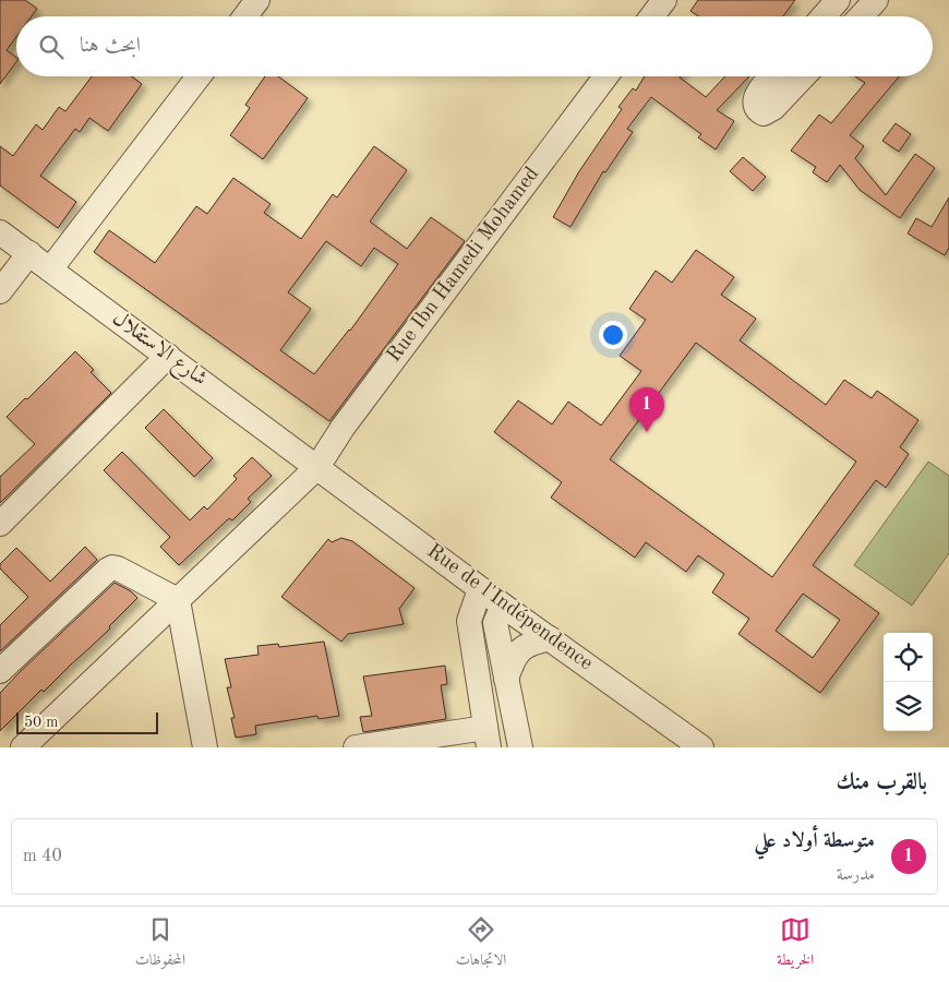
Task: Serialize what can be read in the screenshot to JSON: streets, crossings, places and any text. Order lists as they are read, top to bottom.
{
  "streets": {
    "street": ["Rue Ibn Hamedi Mohamed", "شارع الاستقلال", "Rue de l'Indépendence"]
  },
  "crossings": [
    ["Rue Ibn Hamedi Mohamed", "شارع الاستقلال"],
    ["Rue Ibn Hamedi Mohamed", "Rue de l'Indépendence"],
    ["شارع الاستقلال", "Rue de l'Indépendence"]
  ],
  "scale_bar": "50 m",
  "page": {
    "search": "ابحث هنا",
    "pins": "1",
    "scale": "50 m",
    "heading": "بالقرب منك",
    "list": [
      {
        "mark": "1",
        "name": "متوسطة أولاد علي",
        "note": "مدرسة",
        "value": "40 m"
      }
    ],
    "nav": ["الخريطة", "الاتجاهات", "المحفوظات"]
  }
}
